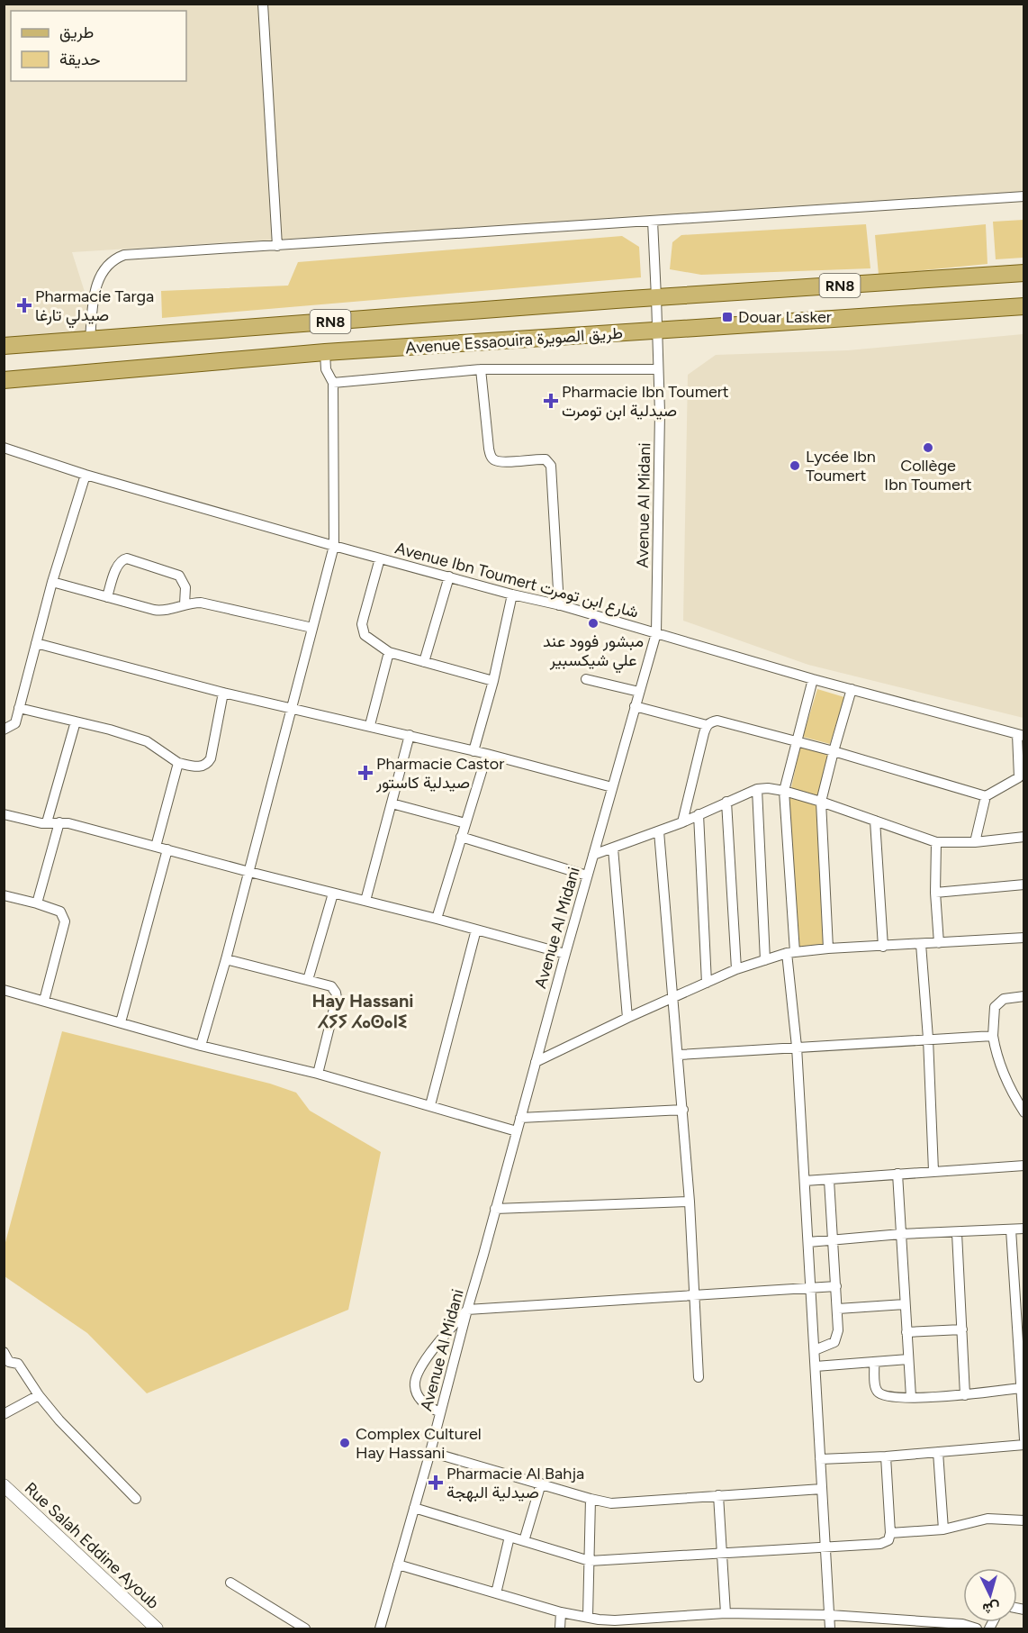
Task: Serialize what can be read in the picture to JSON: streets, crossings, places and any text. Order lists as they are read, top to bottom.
{
  "streets": {
    "main road": ["RN8", "Avenue Essaouira طريق الصويرة"],
    "street": ["Avenue Al Midani", "Avenue Ibn Toumert شارع ابن تومرت", "Rue Salah Eddine Ayoub"]
  },
  "crossings": [
    ["Avenue Essaouira طريق الصويرة", "Avenue Al Midani"],
    ["Avenue Al Midani", "Avenue Ibn Toumert شارع ابن تومرت"]
  ],
  "districts": ["Hay Hassani ⵃⵢⵢ ⵃⴰⵙⴰⵏⵉ"],
  "places": {
    "health": [
      "Pharmacie Targa صيدلي تارغا",
      "Pharmacie Ibn Toumert صيدلية ابن تومرت",
      "Pharmacie Castor صيدلية كاستور",
      "Pharmacie Al Bahja صيدلية البهجة"
    ],
    "transit": ["Douar Lasker"],
    "other": [
      "Collège Ibn Toumert",
      "Lycée Ibn Toumert",
      "مبشور فوود عند علي شيكسبير",
      "Complex Culturel Hay Hassani"
    ]
  },
  "legend": ["طريق", "حديقة"],
  "north": "bottom"
}
